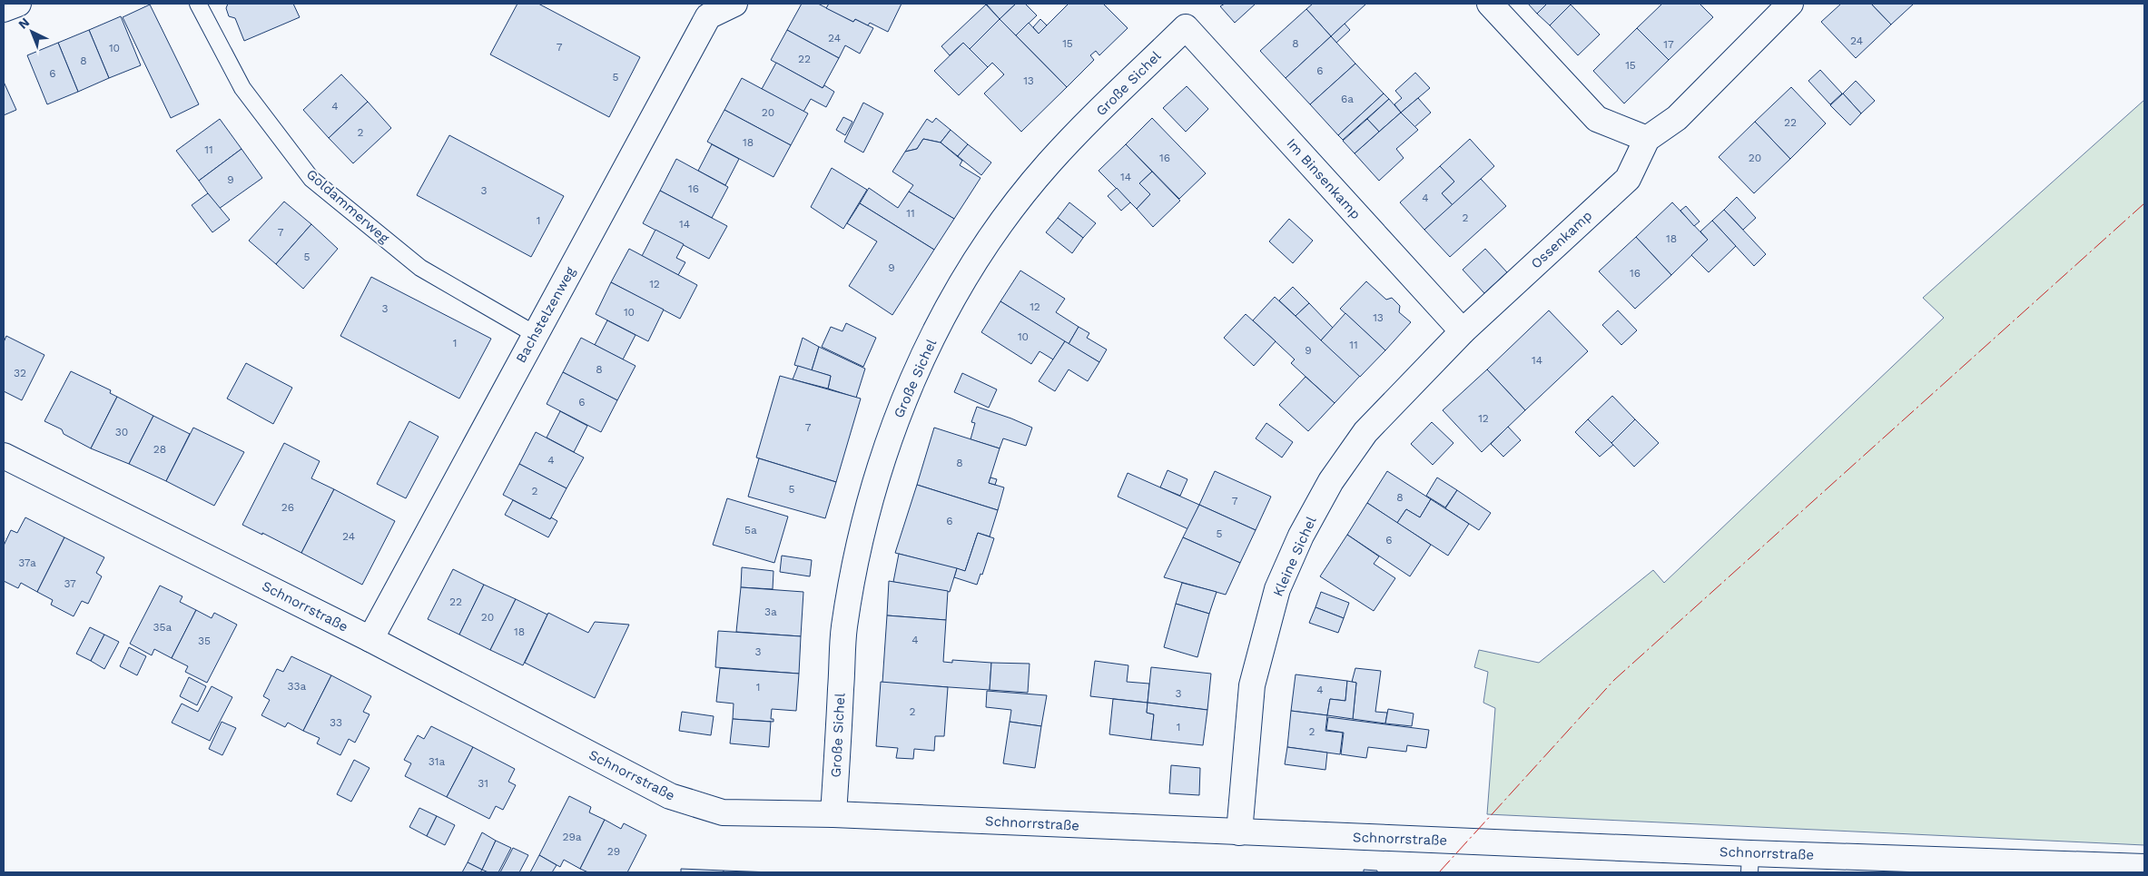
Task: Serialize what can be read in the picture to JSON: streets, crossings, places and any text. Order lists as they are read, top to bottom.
{
  "streets": {
    "street": [
      "Große Sichel",
      "Im Binsenkamp",
      "Ossenkamp",
      "Bachstelzenweg",
      "Kleine Sichel",
      "Schnorrstraße"
    ],
    "lane": ["Goldammerweg"]
  },
  "crossings": [
    ["Große Sichel", "Im Binsenkamp"],
    ["Große Sichel", "Schnorrstraße"],
    ["Im Binsenkamp", "Ossenkamp"],
    ["Im Binsenkamp", "Kleine Sichel"],
    ["Goldammerweg", "Bachstelzenweg"],
    ["Ossenkamp", "Kleine Sichel"],
    ["Bachstelzenweg", "Schnorrstraße"],
    ["Kleine Sichel", "Schnorrstraße"]
  ],
  "house_numbers": [
    "24",
    "24",
    "15",
    "8",
    "17",
    "7",
    "10",
    "22",
    "8",
    "15",
    "6",
    "6",
    "5",
    "13",
    "6a",
    "4",
    "20",
    "22",
    "2",
    "18",
    "11",
    "16",
    "20",
    "14",
    "9",
    "16",
    "3",
    "4",
    "11",
    "2",
    "1",
    "14",
    "7",
    "18",
    "5",
    "9",
    "16",
    "12",
    "12",
    "3",
    "10",
    "13",
    "10",
    "1",
    "11",
    "9",
    "14",
    "8",
    "32",
    "6",
    "12",
    "7",
    "30",
    "28",
    "4",
    "8",
    "5",
    "2",
    "8",
    "7",
    "26",
    "6",
    "5a",
    "5",
    "24",
    "6",
    "37a",
    "37",
    "22",
    "3a",
    "20",
    "35a",
    "18",
    "4",
    "35",
    "3",
    "33a",
    "1",
    "4",
    "3",
    "2",
    "33",
    "1",
    "2",
    "31a",
    "31",
    "29a",
    "29"
  ],
  "north": "top left"
}
